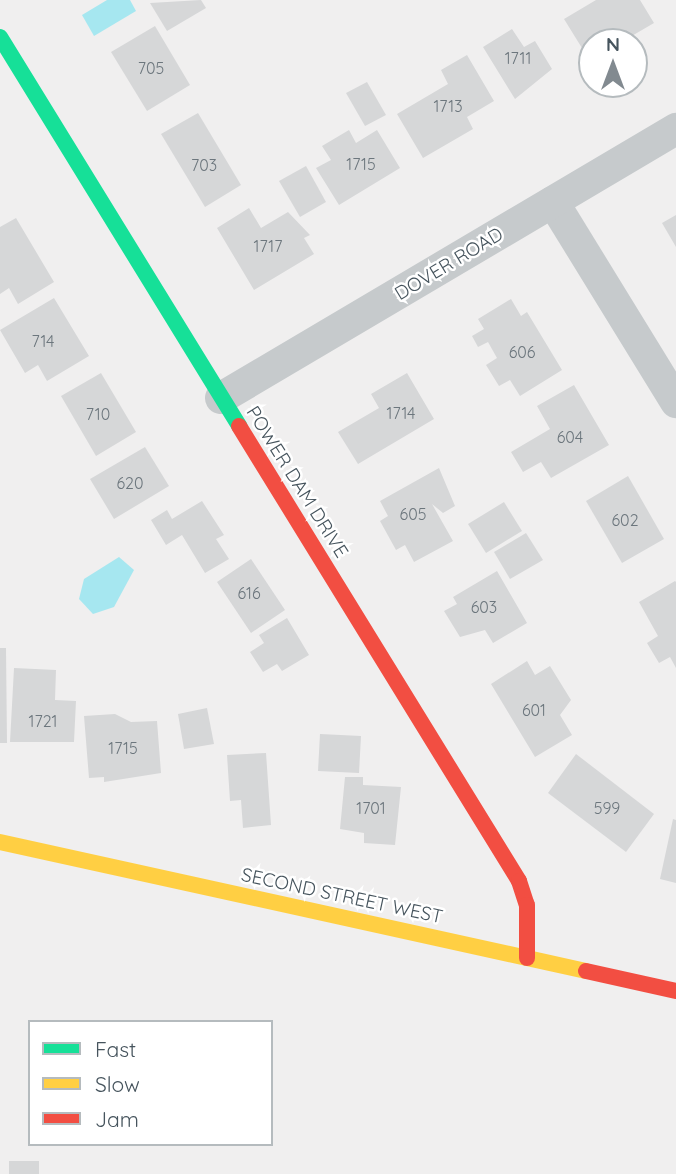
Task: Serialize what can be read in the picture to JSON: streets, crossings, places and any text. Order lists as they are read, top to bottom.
{
  "streets": {
    "main road": ["POWER DAM DRIVE", "SECOND STREET WEST"],
    "street": ["DOVER ROAD"]
  },
  "crossings": [
    ["DOVER ROAD", "POWER DAM DRIVE"],
    ["POWER DAM DRIVE", "SECOND STREET WEST"]
  ],
  "house_numbers": [
    "1711",
    "705",
    "1713",
    "1715",
    "703",
    "1717",
    "714",
    "606",
    "1714",
    "710",
    "604",
    "620",
    "605",
    "602",
    "616",
    "603",
    "601",
    "1721",
    "1715",
    "1701",
    "599"
  ],
  "legend": ["Fast", "Slow", "Jam"],
  "north": "top"
}
